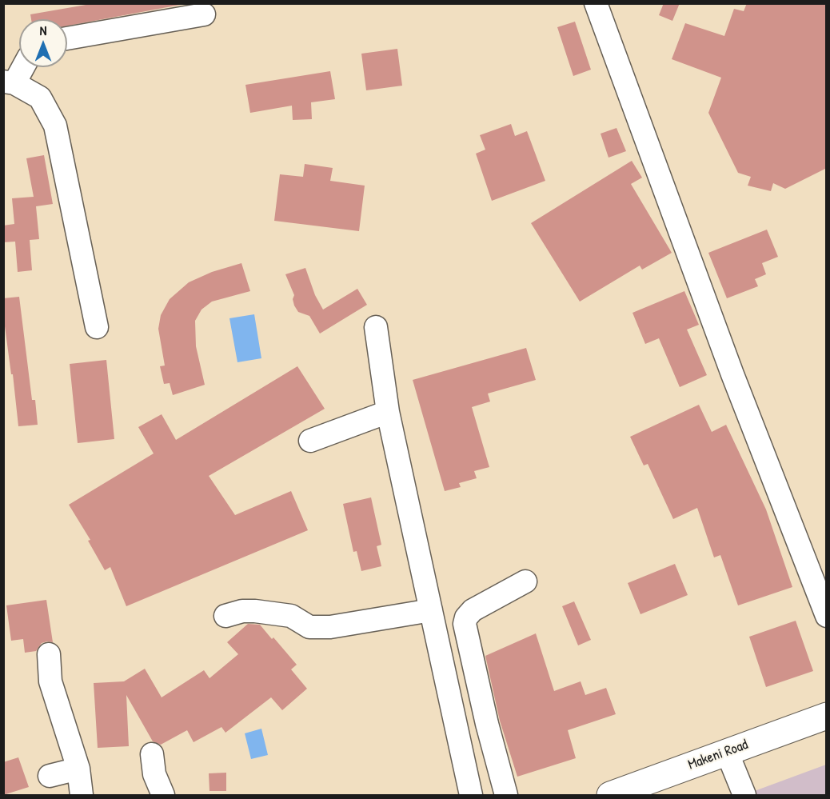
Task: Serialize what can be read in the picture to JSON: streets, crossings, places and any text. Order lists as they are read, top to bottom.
{
  "streets": {
    "main road": ["Makeni Road"]
  },
  "north": "top"
}
